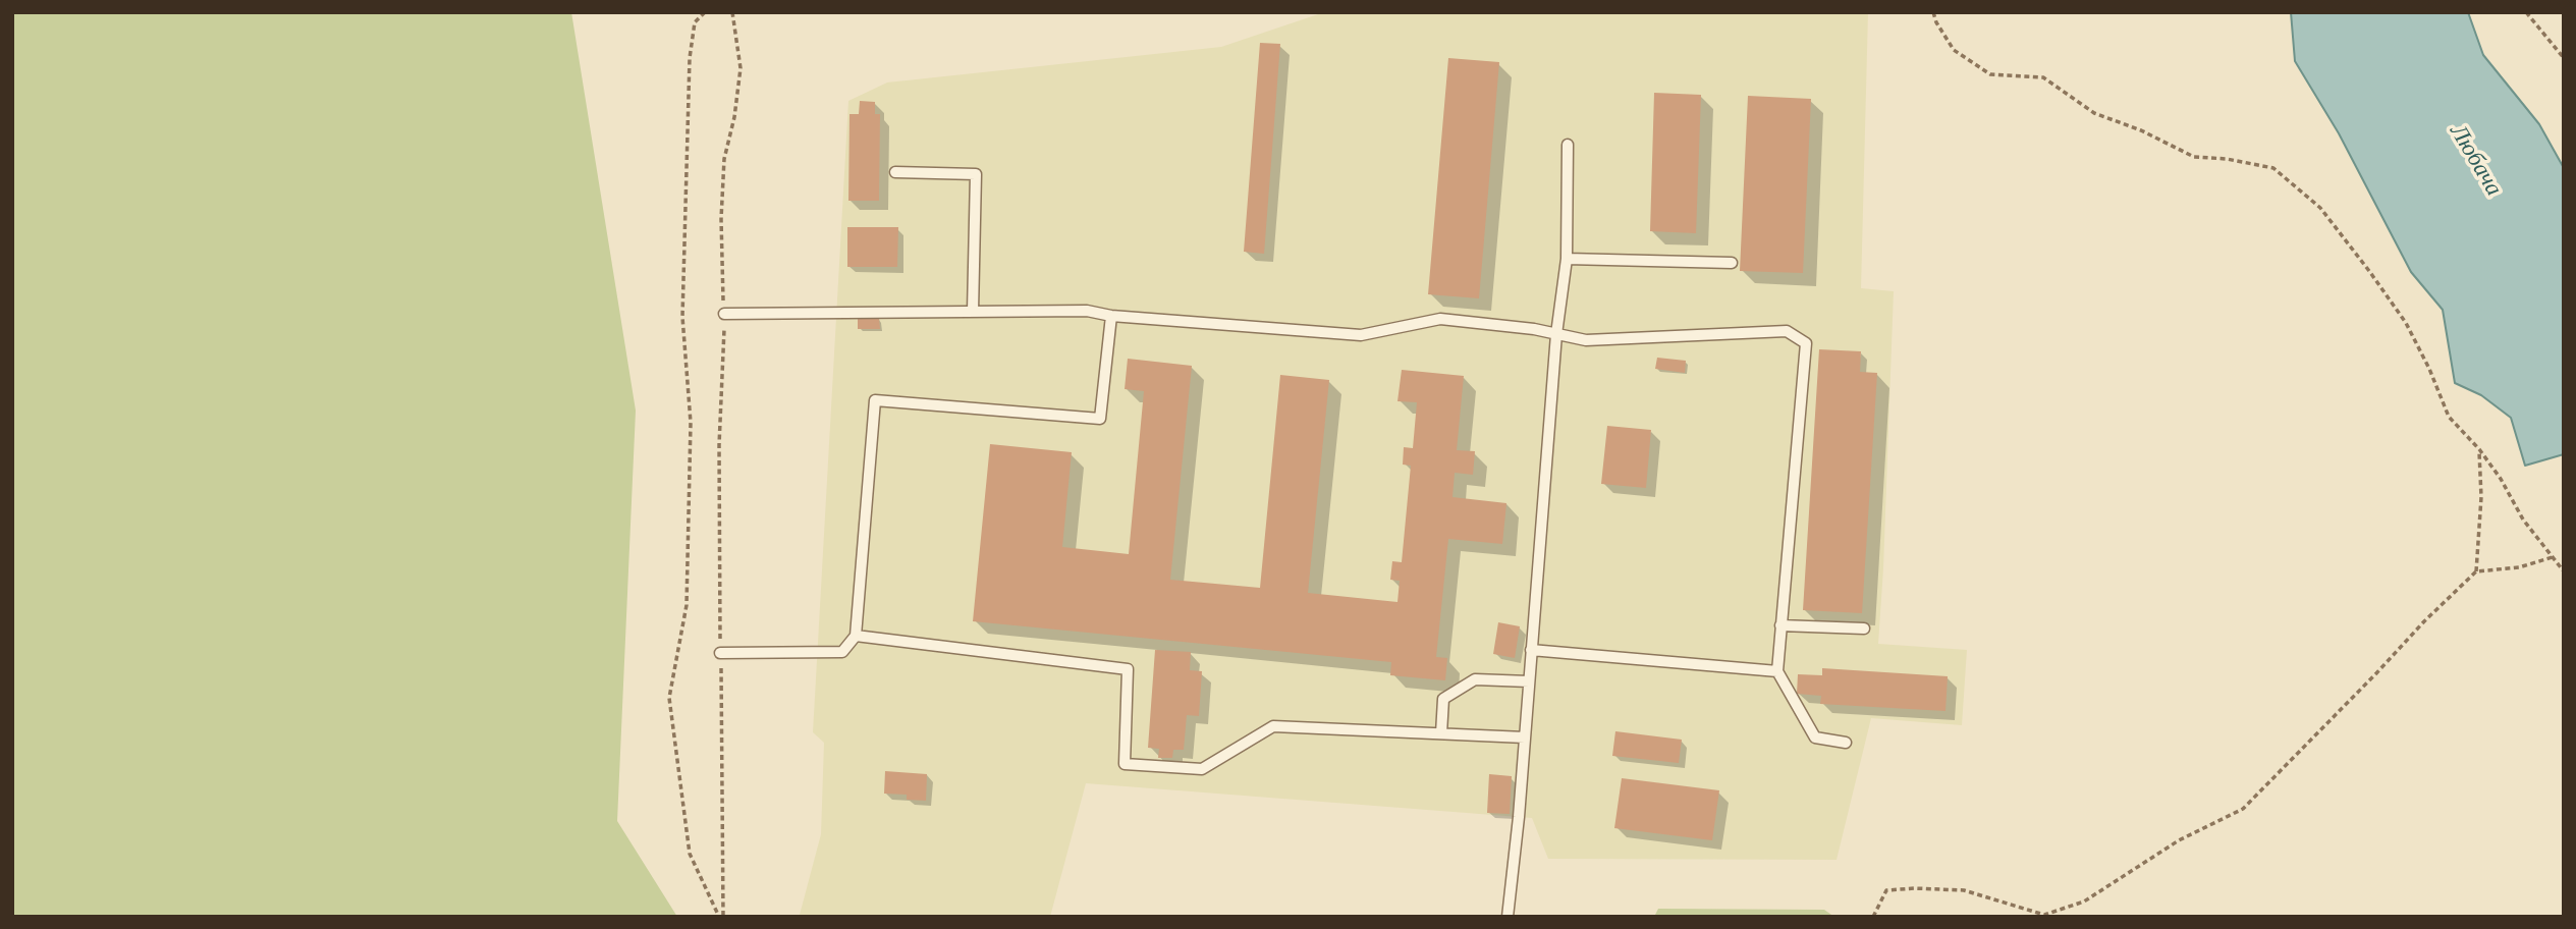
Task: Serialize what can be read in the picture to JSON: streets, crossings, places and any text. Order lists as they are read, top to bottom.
{
  "water": ["Любача"]
}
